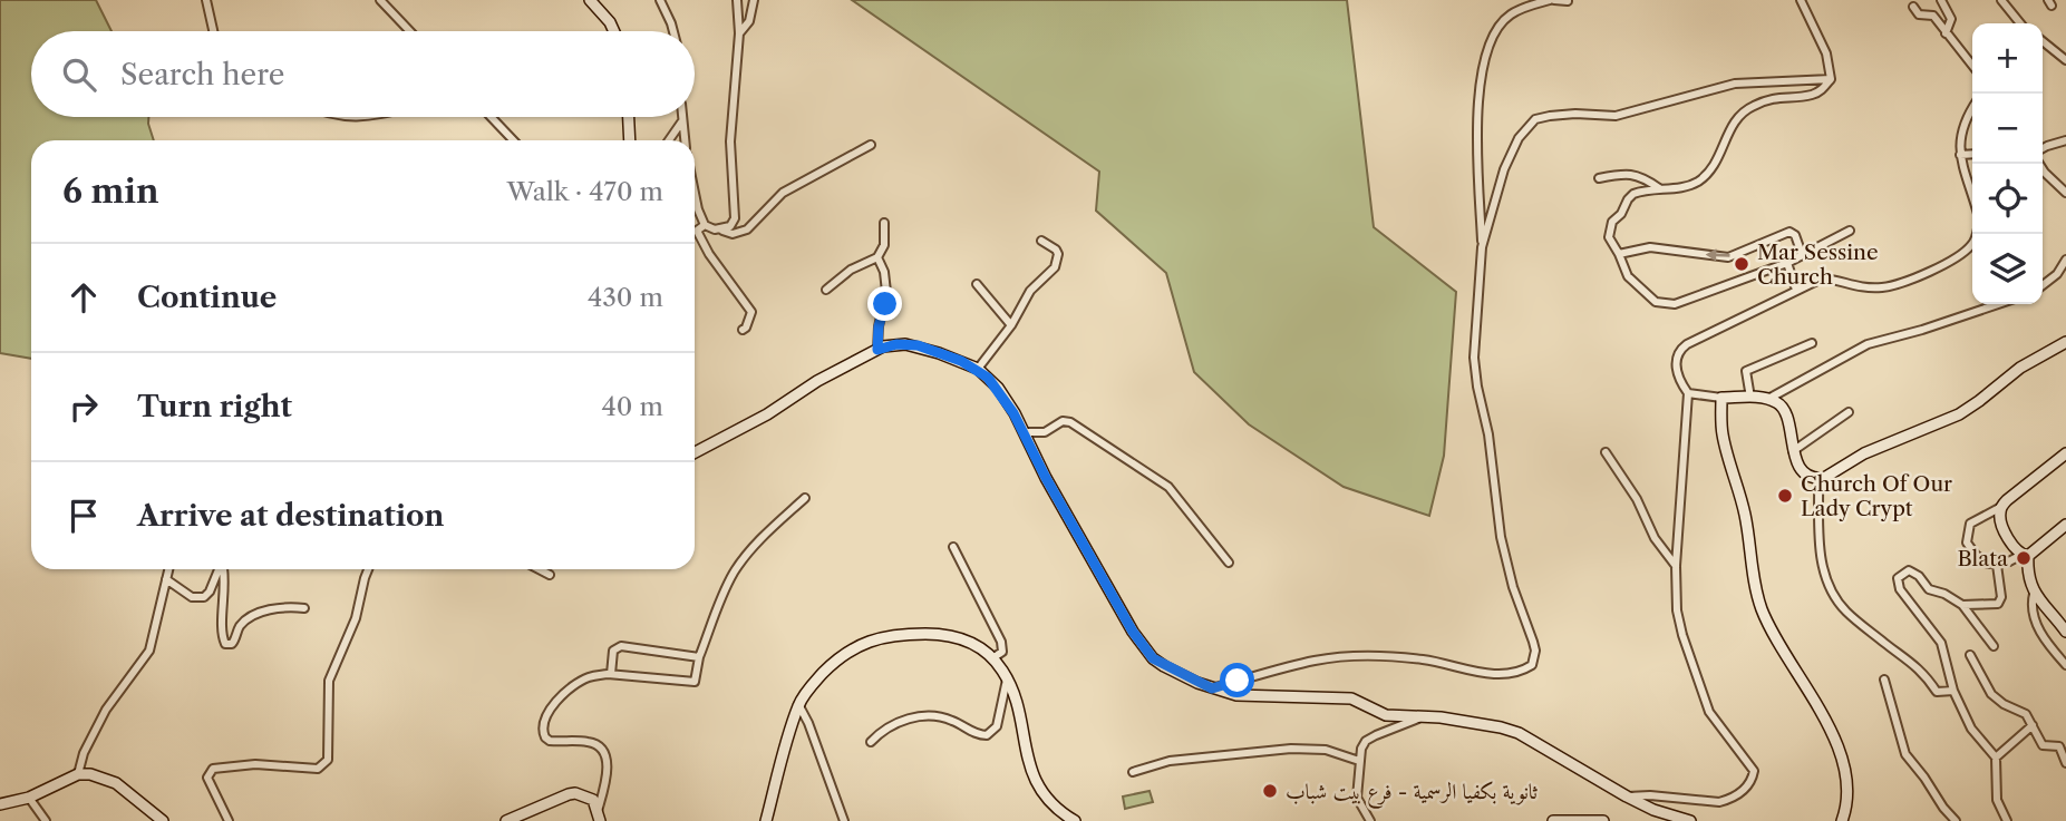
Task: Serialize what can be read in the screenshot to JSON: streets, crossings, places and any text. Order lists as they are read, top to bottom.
{
  "places": [
    "Mar Sessine Church",
    "Church Of Our Lady Crypt",
    "Blata",
    "ثانوية بكفيا الرسمية - فرع بيت شباب"
  ],
  "page": {
    "map_buttons": ["+", "−"],
    "search": "Search here",
    "heading": ["6 min", "Walk · 470 m"],
    "list": [
      ["Continue", "430 m"],
      ["Turn right", "40 m"],
      "Arrive at destination"
    ]
  }
}
